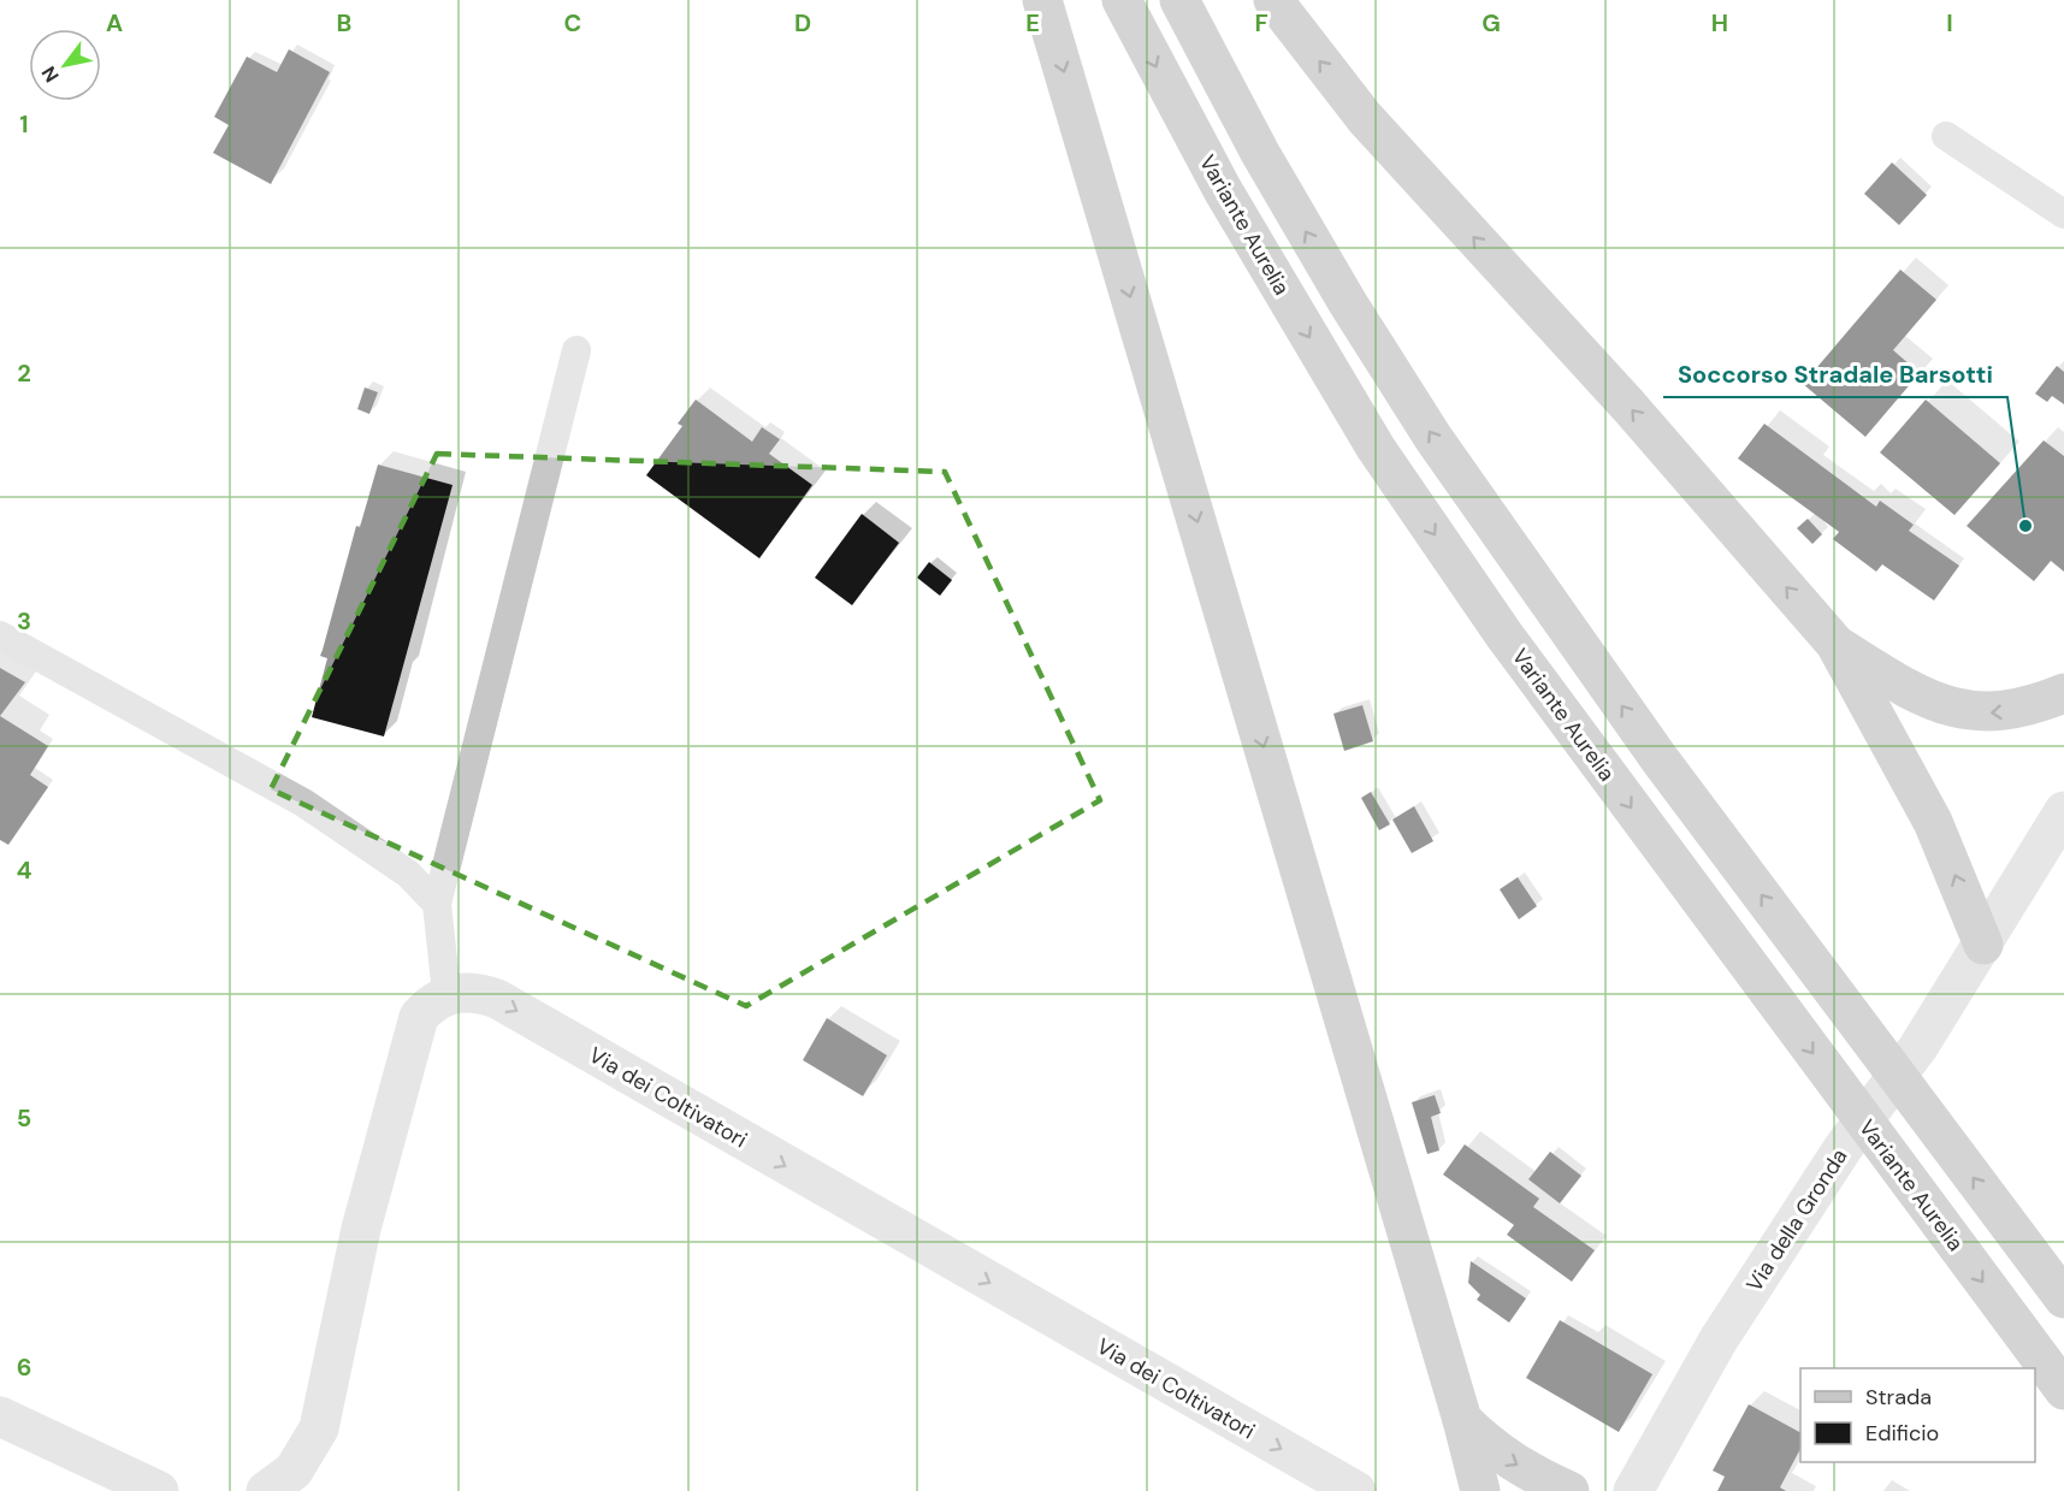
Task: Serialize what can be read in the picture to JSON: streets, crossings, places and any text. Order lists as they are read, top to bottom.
{
  "streets": {
    "highway": ["Variante Aurelia"],
    "street": ["Via dei Coltivatori", "Via della Gronda"]
  },
  "one_way": ["Via dei Coltivatori"],
  "places": ["Soccorso Stradale Barsotti"],
  "legend": ["Strada", "Edificio"],
  "north": "bottom left",
  "grid": {
    "columns": [
      "A",
      "B",
      "C",
      "D",
      "E",
      "F",
      "G",
      "H",
      "I"
    ],
    "rows": [
      "1",
      "2",
      "3",
      "4",
      "5",
      "6"
    ]
  }
}
